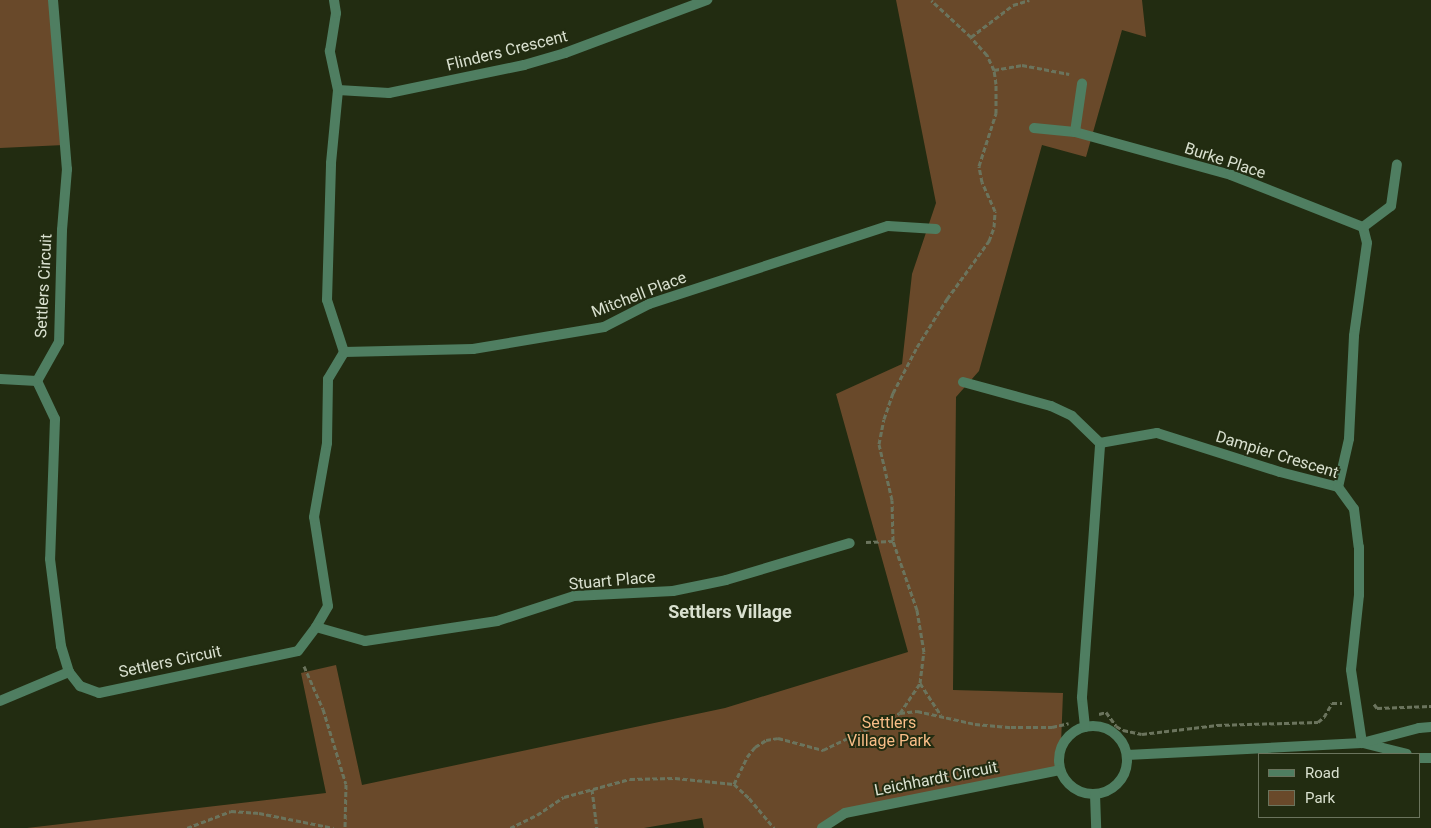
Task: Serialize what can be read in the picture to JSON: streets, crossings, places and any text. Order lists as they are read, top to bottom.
{
  "streets": {
    "street": [
      "Flinders Crescent",
      "Burke Place",
      "Settlers Circuit",
      "Mitchell Place",
      "Dampier Crescent",
      "Stuart Place",
      "Leichhardt Circuit"
    ]
  },
  "districts": ["Settlers Village"],
  "parks": ["Settlers Village Park"],
  "legend": ["Road", "Park"]
}
